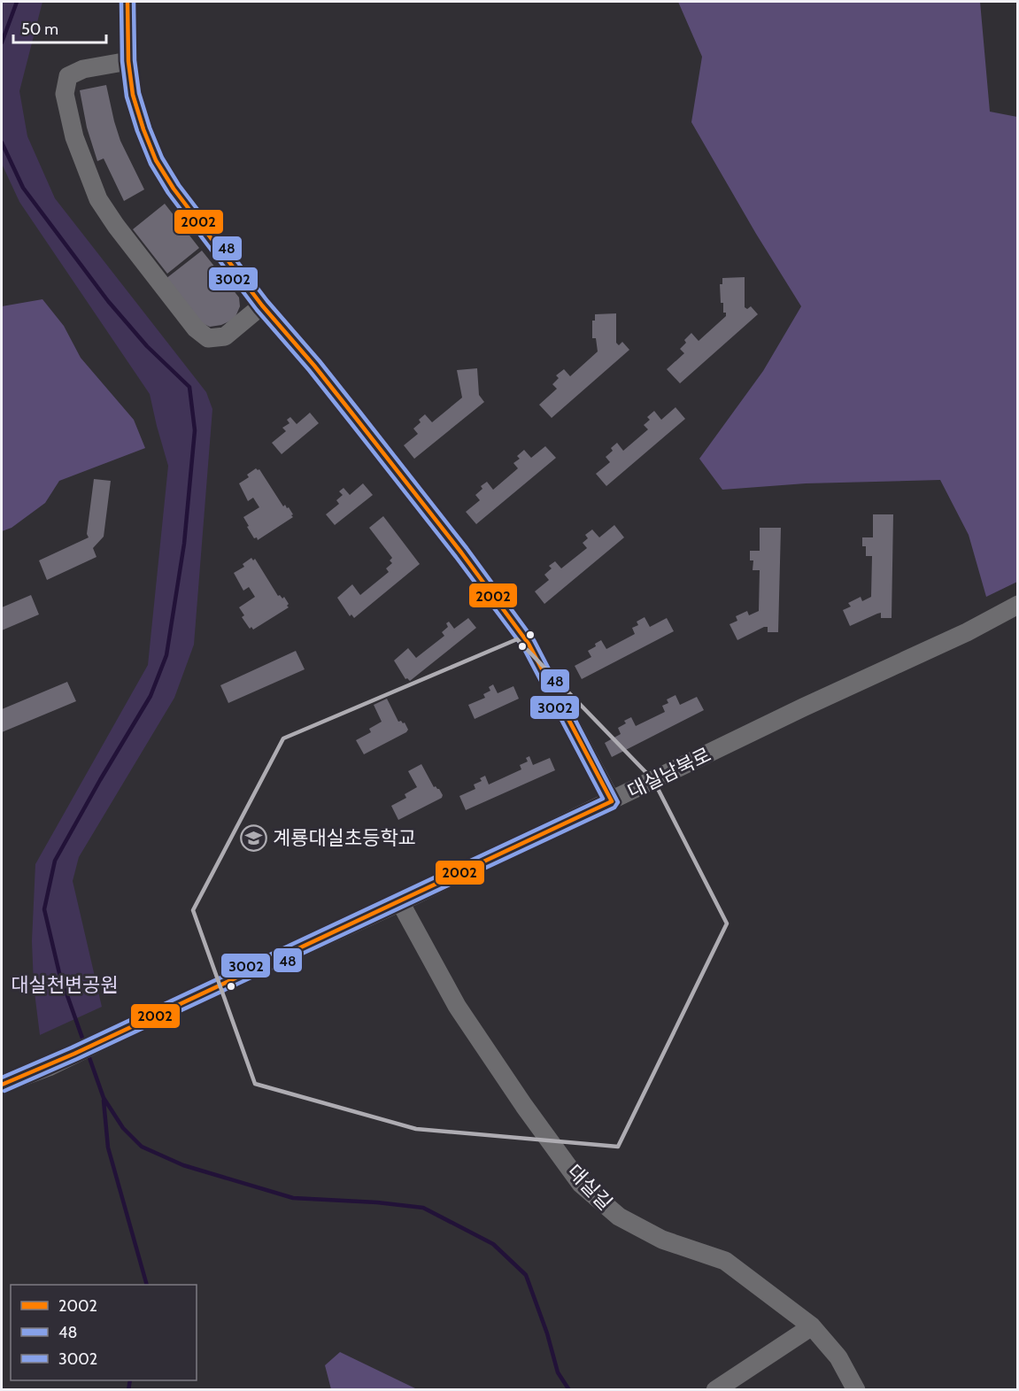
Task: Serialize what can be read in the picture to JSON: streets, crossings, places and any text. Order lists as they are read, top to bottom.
{
  "streets": {
    "street": ["대실남북로", "대실길"]
  },
  "crossings": [
    ["대실남북로", "대실길"]
  ],
  "parks": ["대실천변공원"],
  "places": {
    "school or university": ["계룡대실초등학교"]
  },
  "lines": ["transit line 2002", "transit line 48", "transit line 3002"],
  "legend": ["2002", "48", "3002"],
  "scale_bar": "50 m"
}
